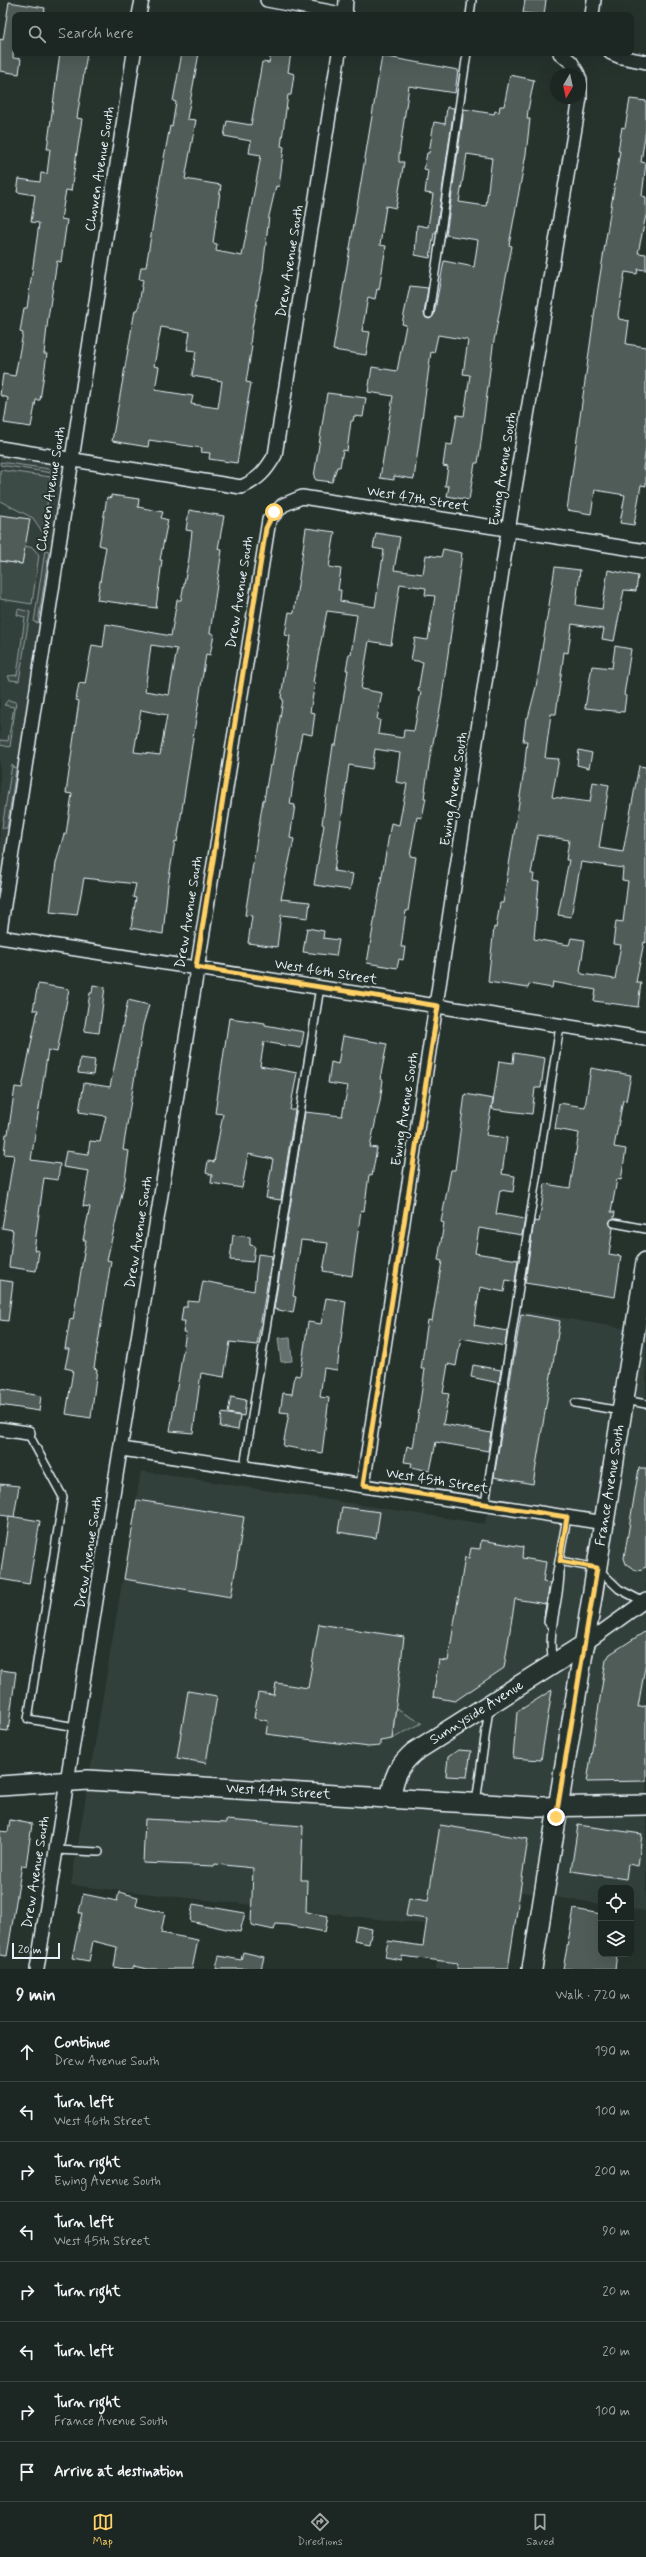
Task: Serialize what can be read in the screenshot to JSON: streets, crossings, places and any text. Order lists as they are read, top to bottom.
{
  "streets": {
    "street": [
      "Chowen Avenue South",
      "Drew Avenue South",
      "Ewing Avenue South",
      "West 47th Street",
      "West 46th Street",
      "West 45th Street",
      "France Avenue South",
      "Sunnyside Avenue",
      "West 44th Street"
    ]
  },
  "crossings": [
    ["Chowen Avenue South", "Drew Avenue South"],
    ["Drew Avenue South", "West 47th Street"],
    ["Drew Avenue South", "West 46th Street"],
    ["Drew Avenue South", "West 45th Street"],
    ["Drew Avenue South", "West 44th Street"],
    ["Ewing Avenue South", "West 47th Street"],
    ["Ewing Avenue South", "West 46th Street"],
    ["Ewing Avenue South", "West 45th Street"],
    ["West 45th Street", "France Avenue South"],
    ["France Avenue South", "Sunnyside Avenue"],
    ["France Avenue South", "West 44th Street"],
    ["Sunnyside Avenue", "West 44th Street"]
  ],
  "scale_bar": "20 m",
  "north": "bottom",
  "page": {
    "search": "Search here",
    "scale": "20 m",
    "heading": ["9 min", "Walk · 720 m"],
    "list": [
      ["Continue", "Drew Avenue South", "190 m"],
      ["Turn left", "West 46th Street", "100 m"],
      ["Turn right", "Ewing Avenue South", "200 m"],
      ["Turn left", "West 45th Street", "90 m"],
      ["Turn right", "20 m"],
      ["Turn left", "20 m"],
      ["Turn right", "France Avenue South", "100 m"],
      "Arrive at destination"
    ],
    "nav": ["Map", "Directions", "Saved"]
  }
}
